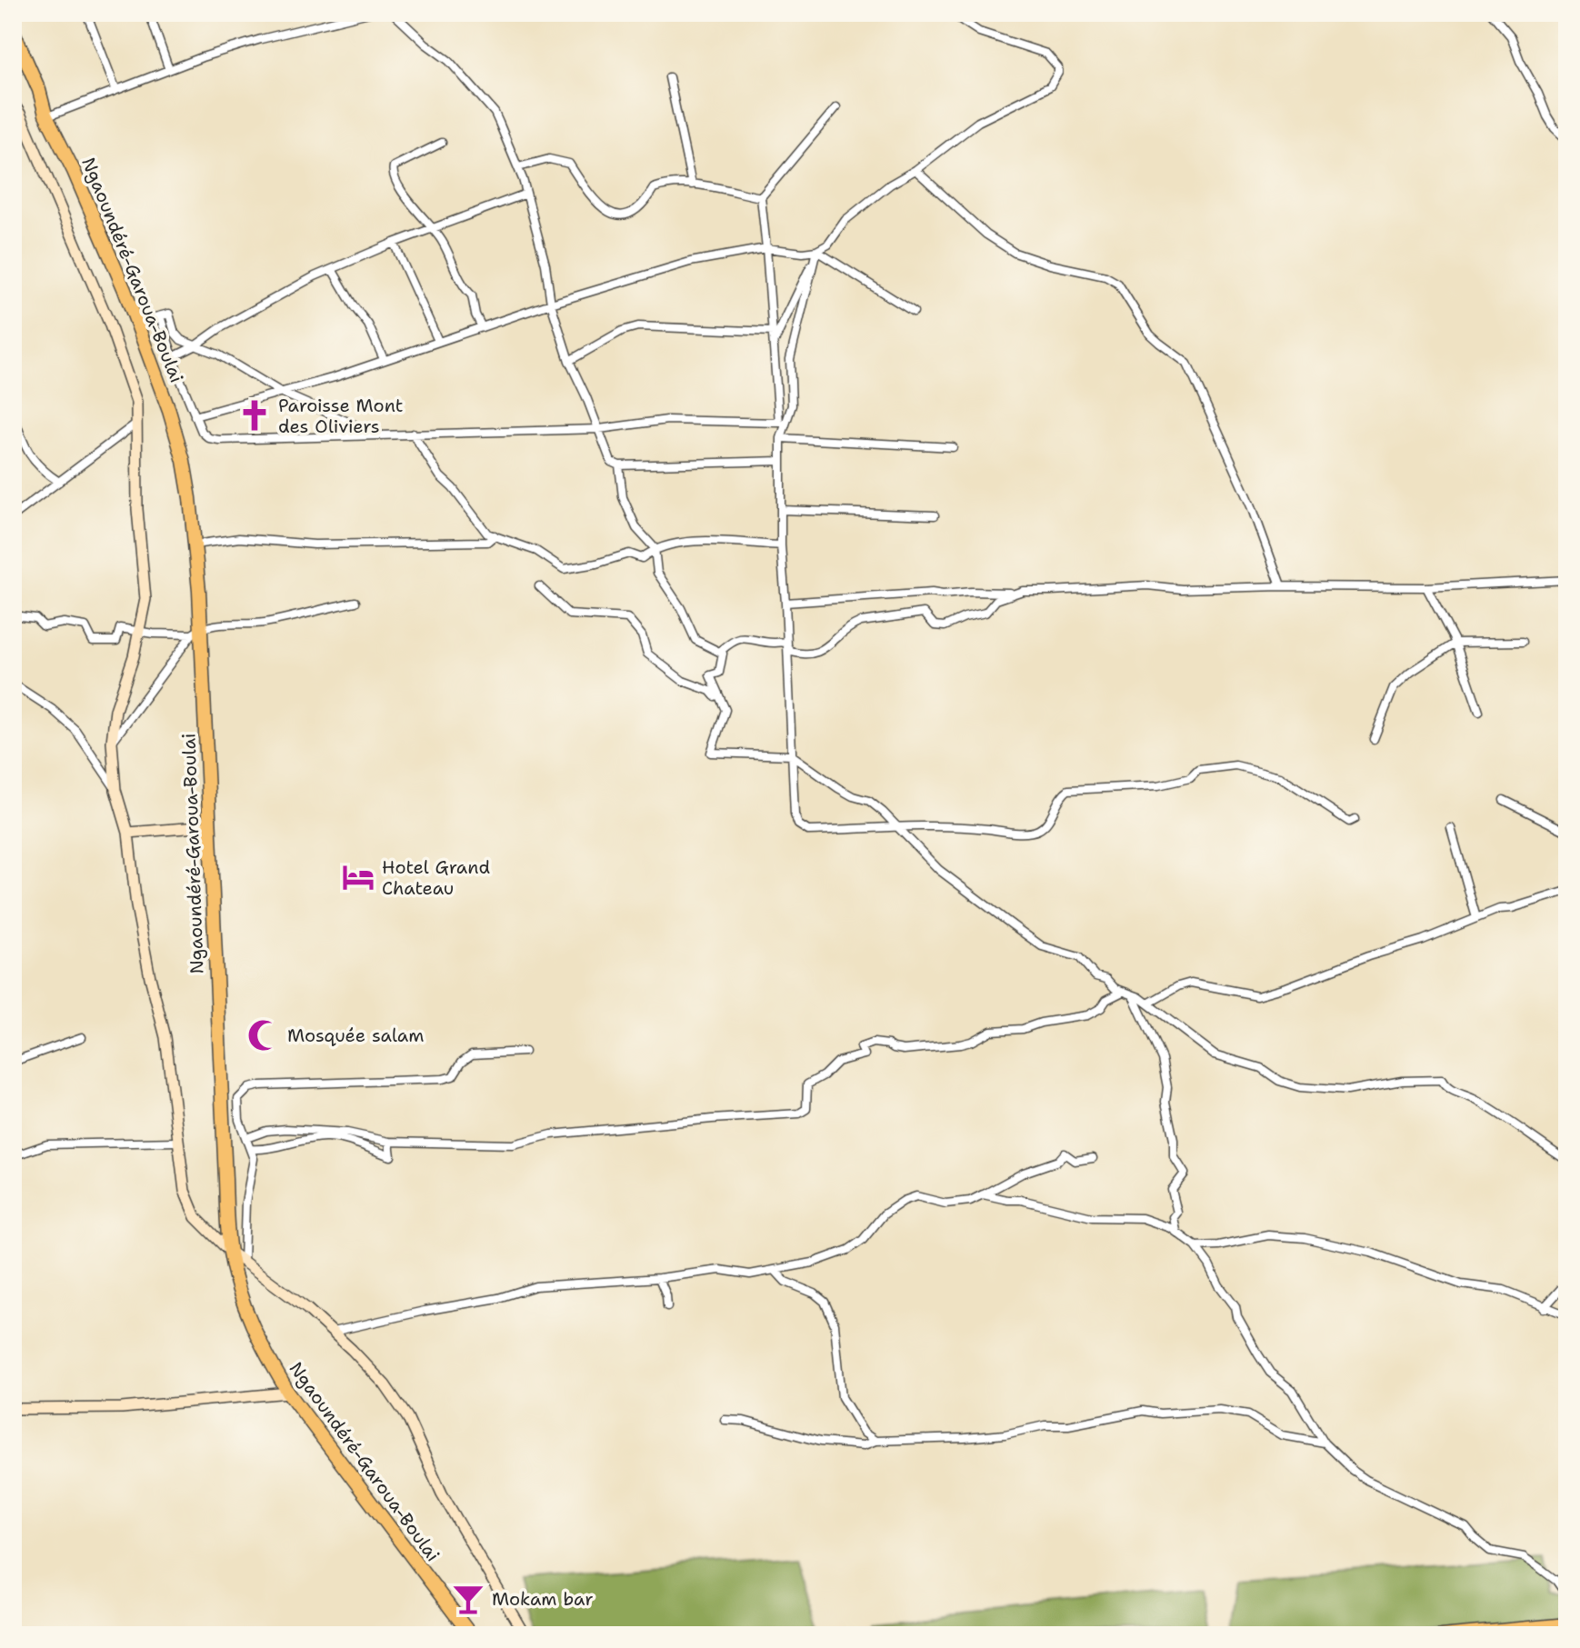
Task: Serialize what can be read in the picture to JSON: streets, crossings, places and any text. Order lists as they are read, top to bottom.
{
  "streets": {
    "highway": ["Ngaoundéré-Garoua-Boulai"]
  },
  "places": {
    "church": ["Paroisse Mont des Oliviers"],
    "hotel": ["Hotel Grand Chateau"],
    "mosque": ["Mosquée salam"],
    "bar": ["Mokam bar"]
  }
}
